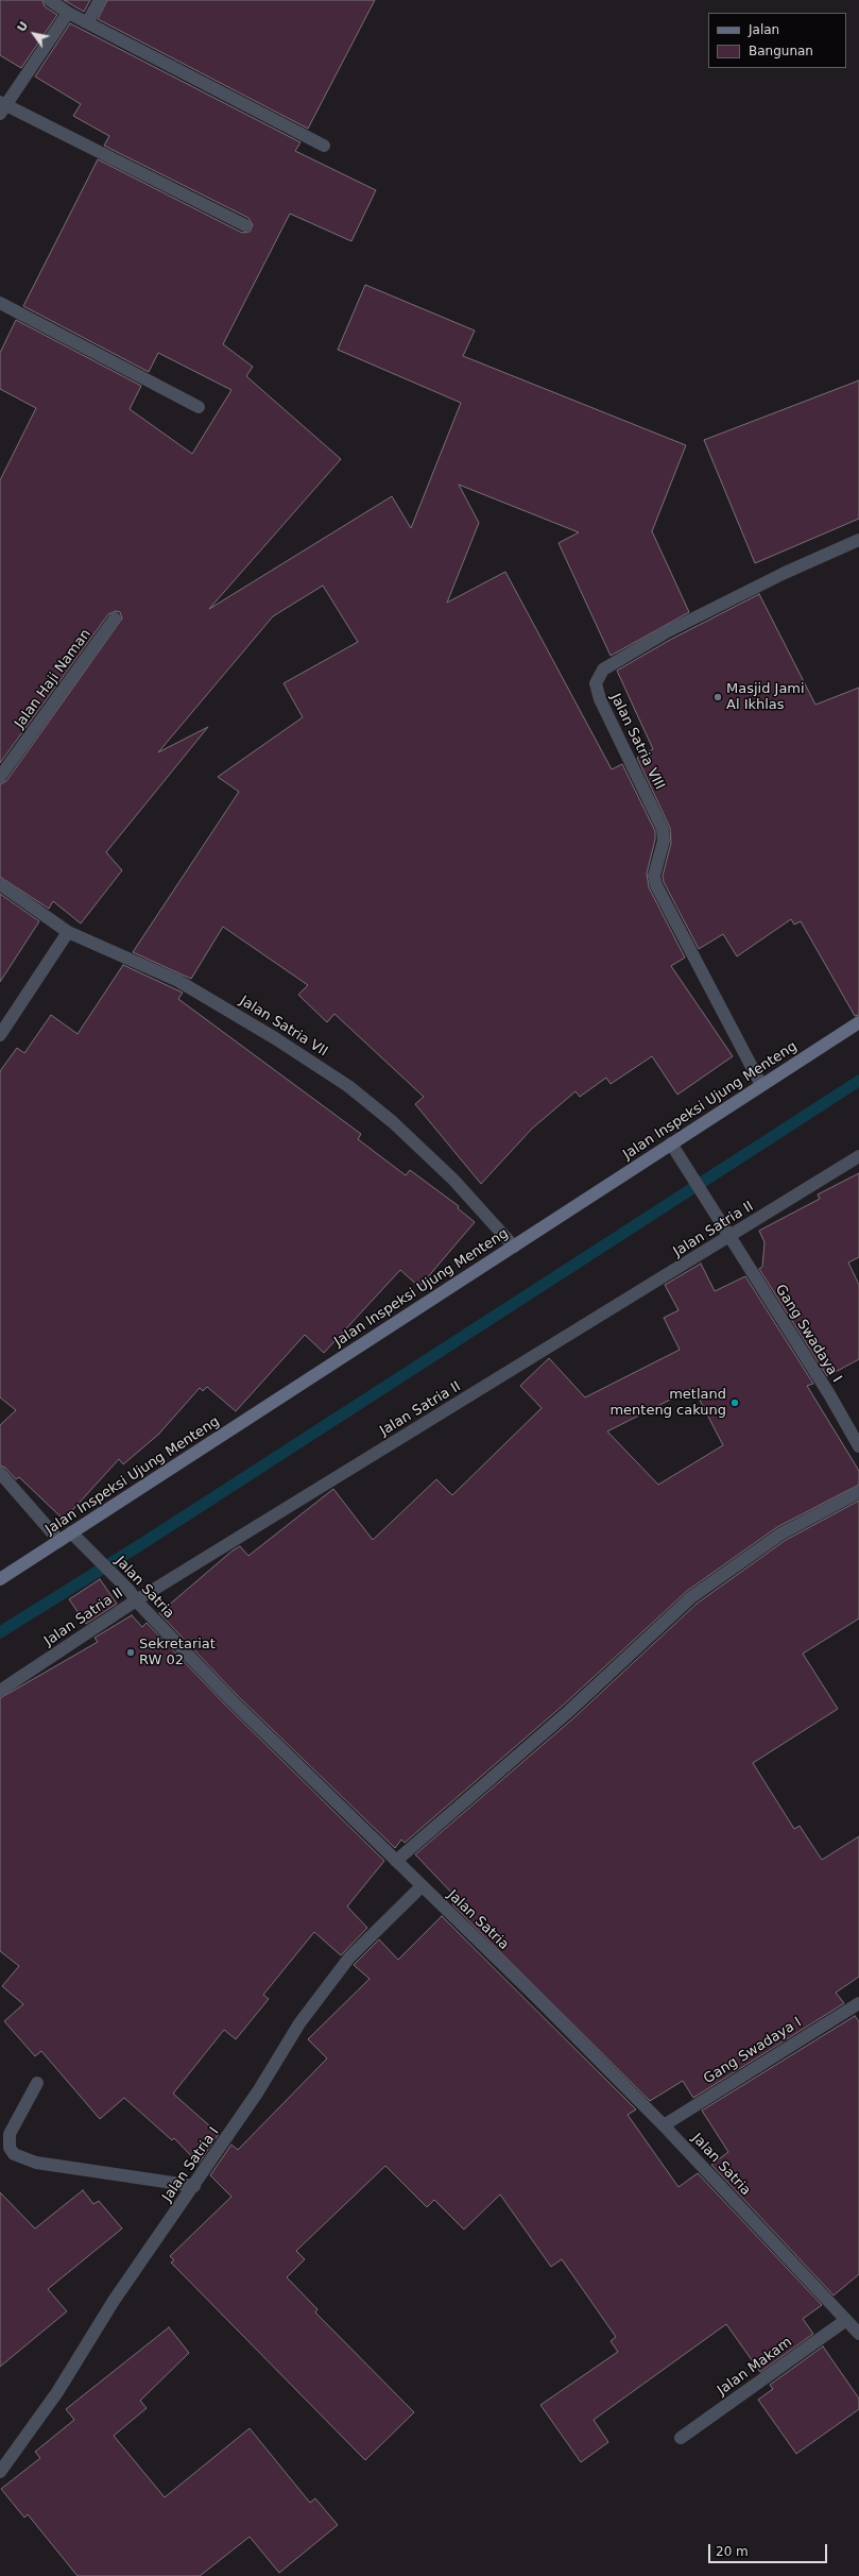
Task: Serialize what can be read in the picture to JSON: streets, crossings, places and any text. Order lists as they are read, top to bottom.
{
  "streets": {
    "street": [
      "Jalan Haji Naman",
      "Jalan Satria VIII",
      "Jalan Satria VII",
      "Jalan Inspeksi Ujung Menteng",
      "Jalan Satria II",
      "Gang Swadaya I",
      "Jalan Satria",
      "Jalan Satria I",
      "Jalan Makam"
    ]
  },
  "crossings": [
    ["Jalan Satria VIII", "Jalan Inspeksi Ujung Menteng"],
    ["Jalan Satria VII", "Jalan Inspeksi Ujung Menteng"],
    ["Jalan Inspeksi Ujung Menteng", "Gang Swadaya I"],
    ["Jalan Inspeksi Ujung Menteng", "Jalan Satria"],
    ["Jalan Satria II", "Gang Swadaya I"],
    ["Jalan Satria II", "Jalan Satria"],
    ["Gang Swadaya I", "Jalan Satria"],
    ["Jalan Satria", "Jalan Satria I"],
    ["Jalan Satria", "Jalan Makam"]
  ],
  "places": ["Masjid Jami Al Ikhlas", "metland menteng cakung", "Sekretariat RW 02"],
  "legend": ["Jalan", "Bangunan"],
  "scale_bar": "20 m",
  "north": "top left"
}
